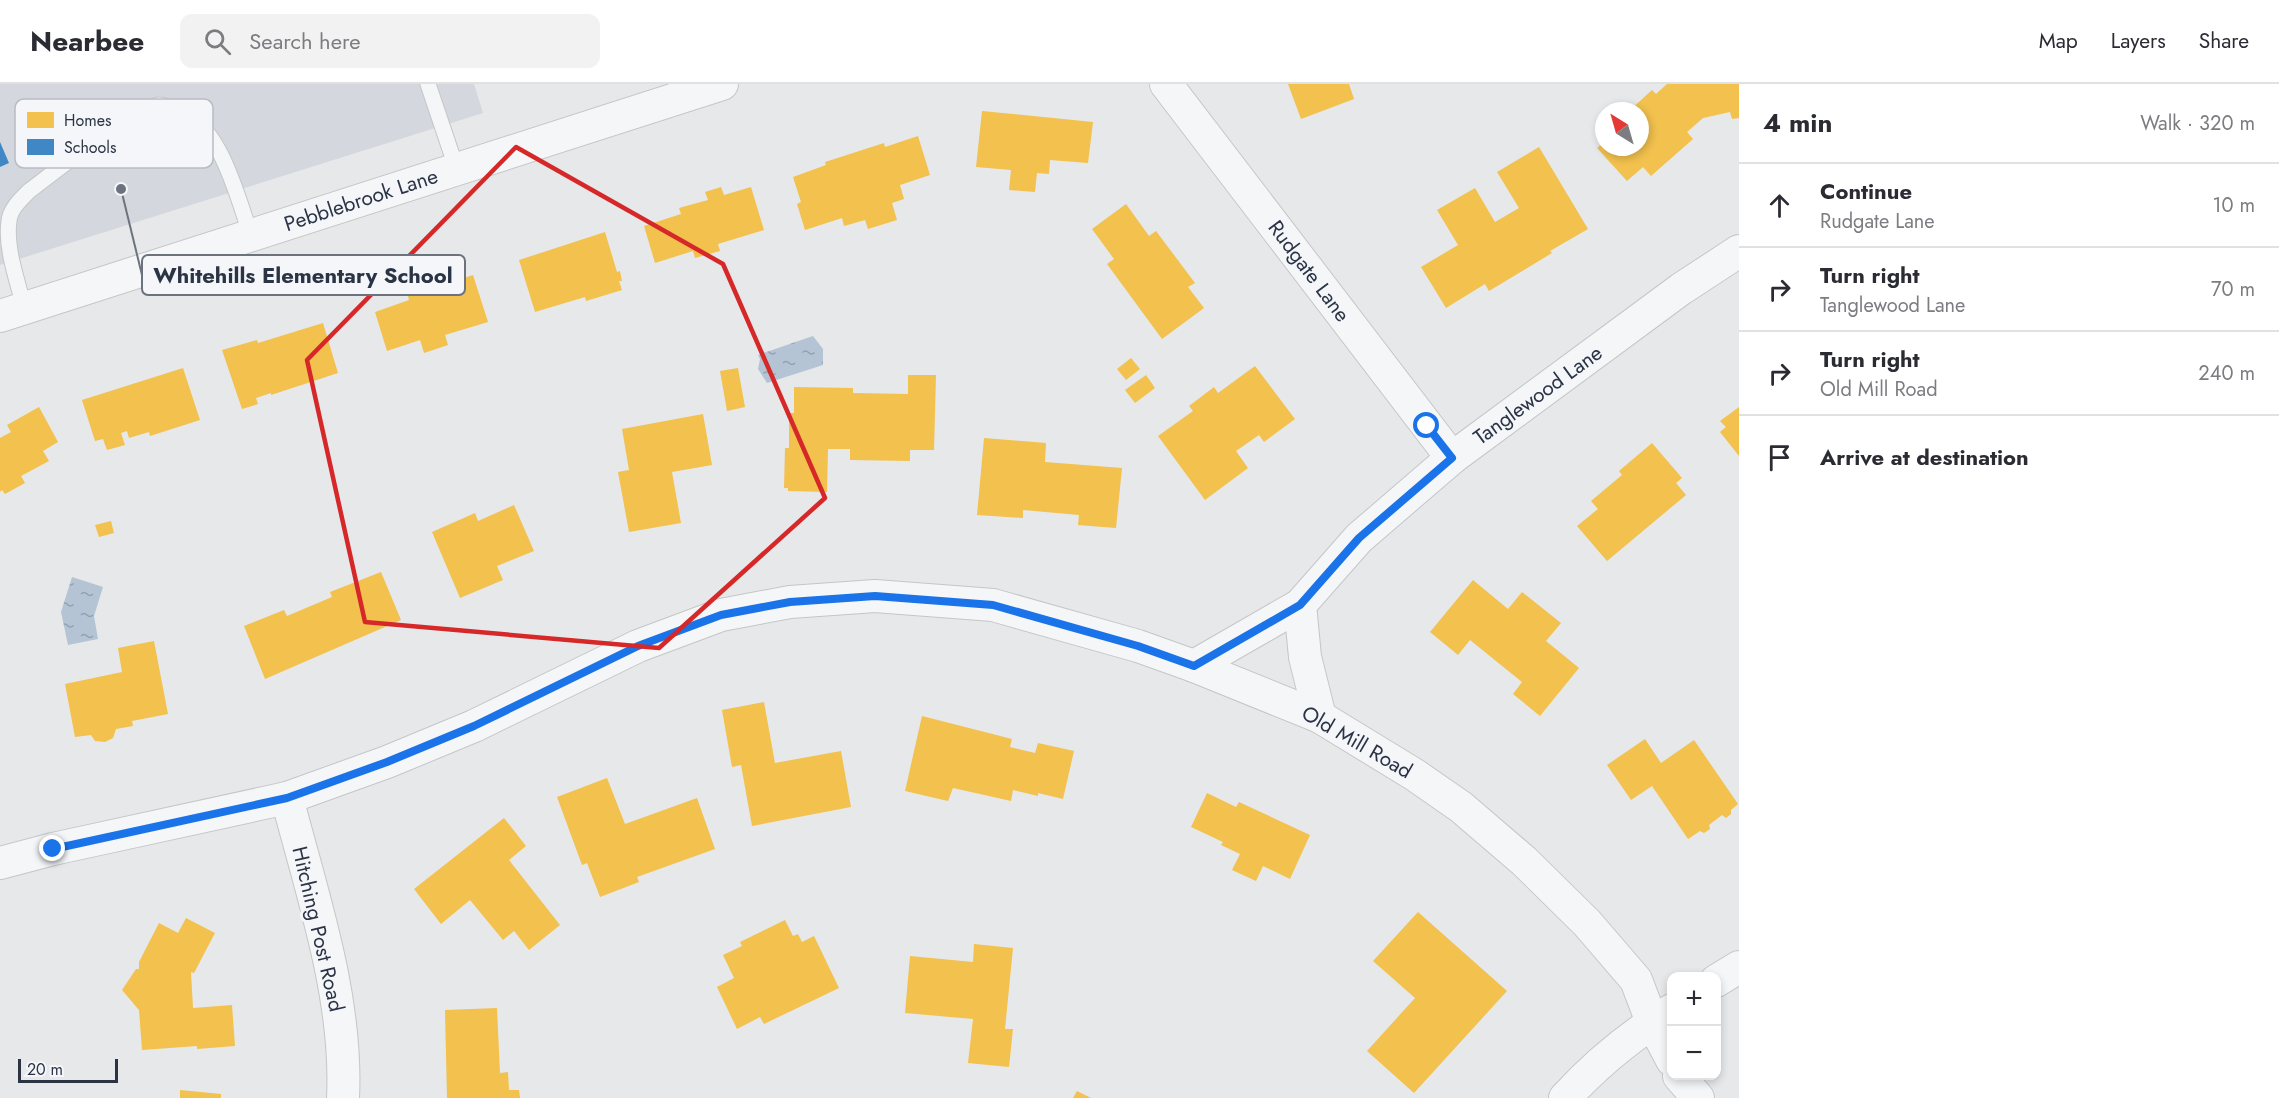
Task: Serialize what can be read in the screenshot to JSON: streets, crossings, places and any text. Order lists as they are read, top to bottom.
{
  "streets": {
    "street": [
      "Pebblebrook Lane",
      "Rudgate Lane",
      "Tanglewood Lane",
      "Old Mill Road",
      "Hitching Post Road"
    ]
  },
  "crossings": [
    ["Rudgate Lane", "Tanglewood Lane"],
    ["Tanglewood Lane", "Old Mill Road"],
    ["Old Mill Road", "Hitching Post Road"]
  ],
  "places": ["Whitehills Elementary School"],
  "legend": ["Homes", "Schools"],
  "scale_bar": "20 m",
  "north": "top left",
  "page": {
    "header": "Nearbee",
    "search": "Search here",
    "nav": ["Map", "Layers", "Share"],
    "heading": ["4 min", "Walk · 320 m"],
    "list": [
      ["Continue", "Rudgate Lane", "10 m"],
      ["Turn right", "Tanglewood Lane", "70 m"],
      ["Turn right", "Old Mill Road", "240 m"],
      "Arrive at destination"
    ],
    "map_buttons": ["+", "−"],
    "scale": "20 m"
  }
}
